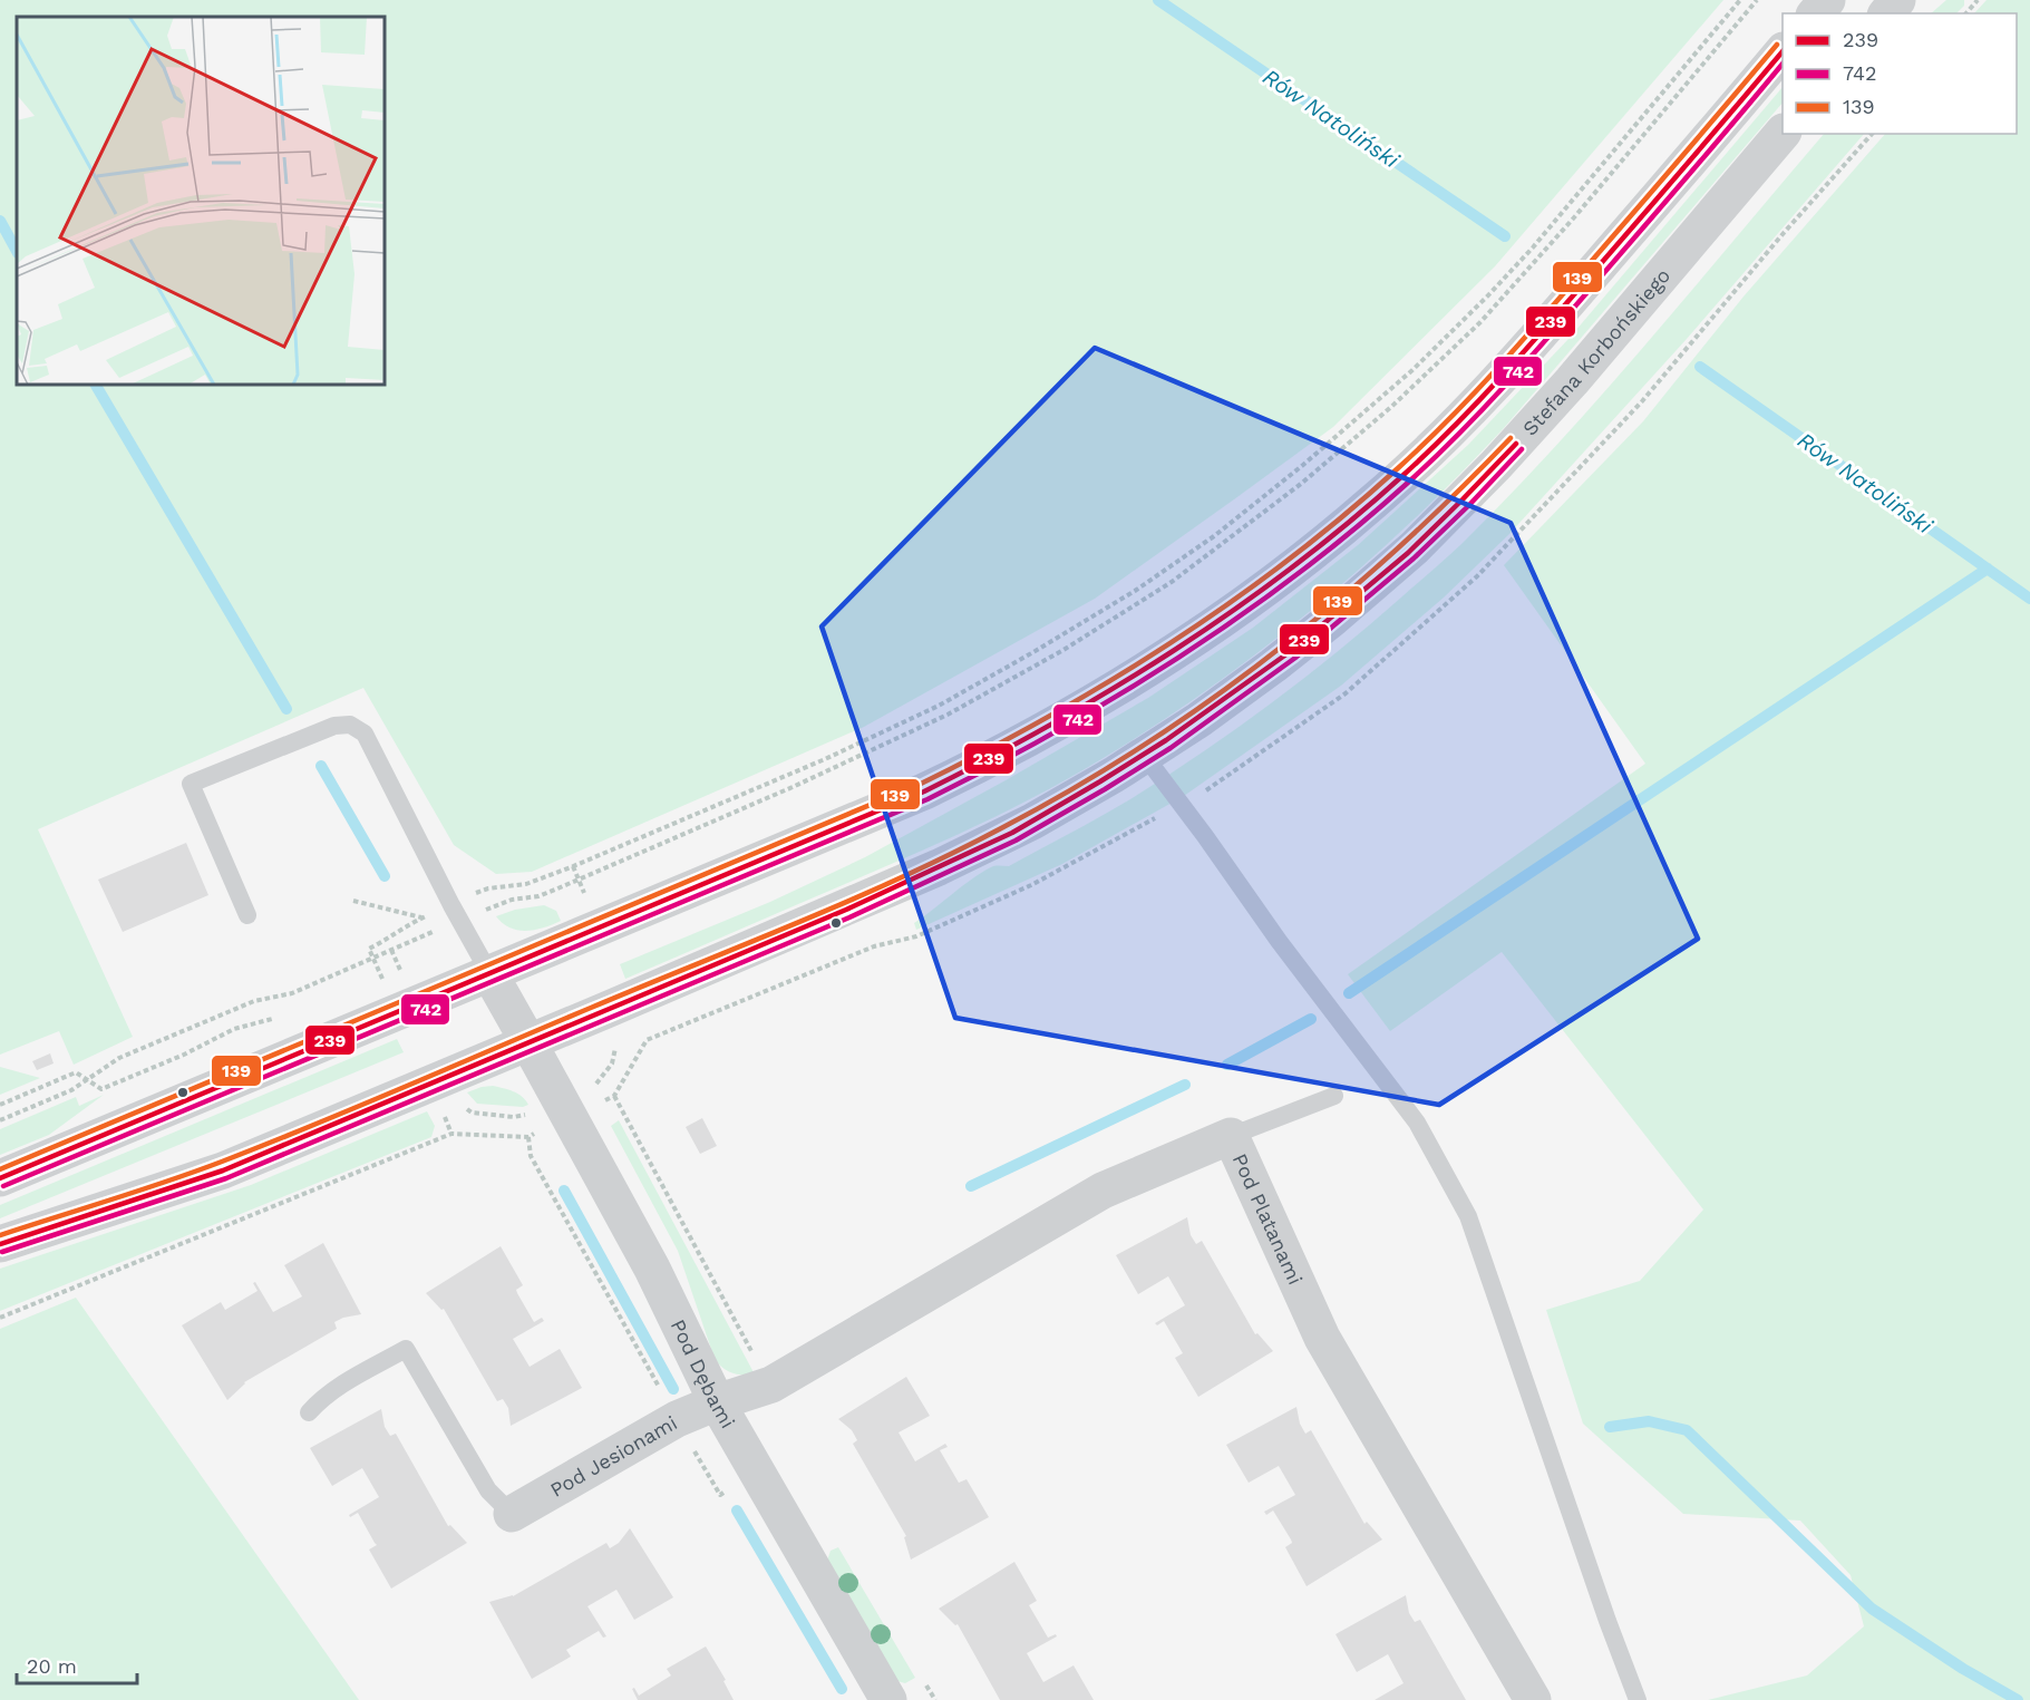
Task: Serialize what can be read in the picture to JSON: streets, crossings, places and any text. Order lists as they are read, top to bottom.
{
  "streets": {
    "street": [
      "Stefana Korbońskiego",
      "Pod Platanami",
      "Pod Dębami",
      "Pod Jesionami"
    ]
  },
  "crossings": [
    ["Stefana Korbońskiego", "Pod Dębami"],
    ["Pod Platanami", "Pod Dębami"],
    ["Pod Platanami", "Pod Jesionami"],
    ["Pod Dębami", "Pod Jesionami"]
  ],
  "water": ["Rów Natoliński"],
  "lines": ["transit line 139", "transit line 239", "transit line 742"],
  "legend": ["239", "742", "139"],
  "scale_bar": "20 m"
}
